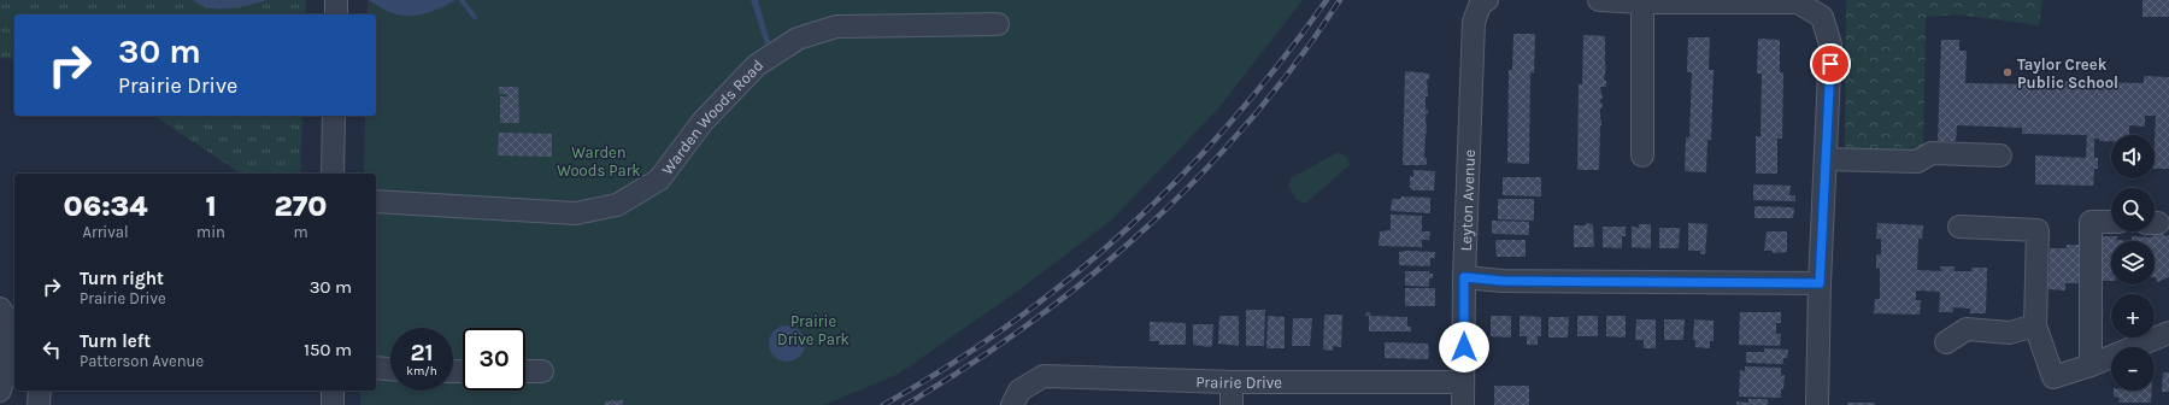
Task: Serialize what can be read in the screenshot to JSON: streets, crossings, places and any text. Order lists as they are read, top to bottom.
{
  "streets": {
    "street": ["Warden Woods Road", "Leyton Avenue", "Prairie Drive"]
  },
  "crossings": [
    ["Leyton Avenue", "Prairie Drive"]
  ],
  "parks": ["Warden Woods Park", "Prairie Drive Park"],
  "places": ["Taylor Creek Public School"],
  "page": {
    "turn": ["30 m", "Prairie Drive"],
    "map_buttons": ["+", "−"],
    "eta": [
      "06:34",
      "Arrival",
      "1",
      "min",
      "270",
      "m"
    ],
    "list": [
      {
        "name": "Turn right",
        "note": "Prairie Drive",
        "value": "30 m"
      },
      {
        "name": "Turn left",
        "note": "Patterson Avenue",
        "value": "150 m"
      }
    ],
    "speed": "21 km/h",
    "limit": "30"
  }
}
